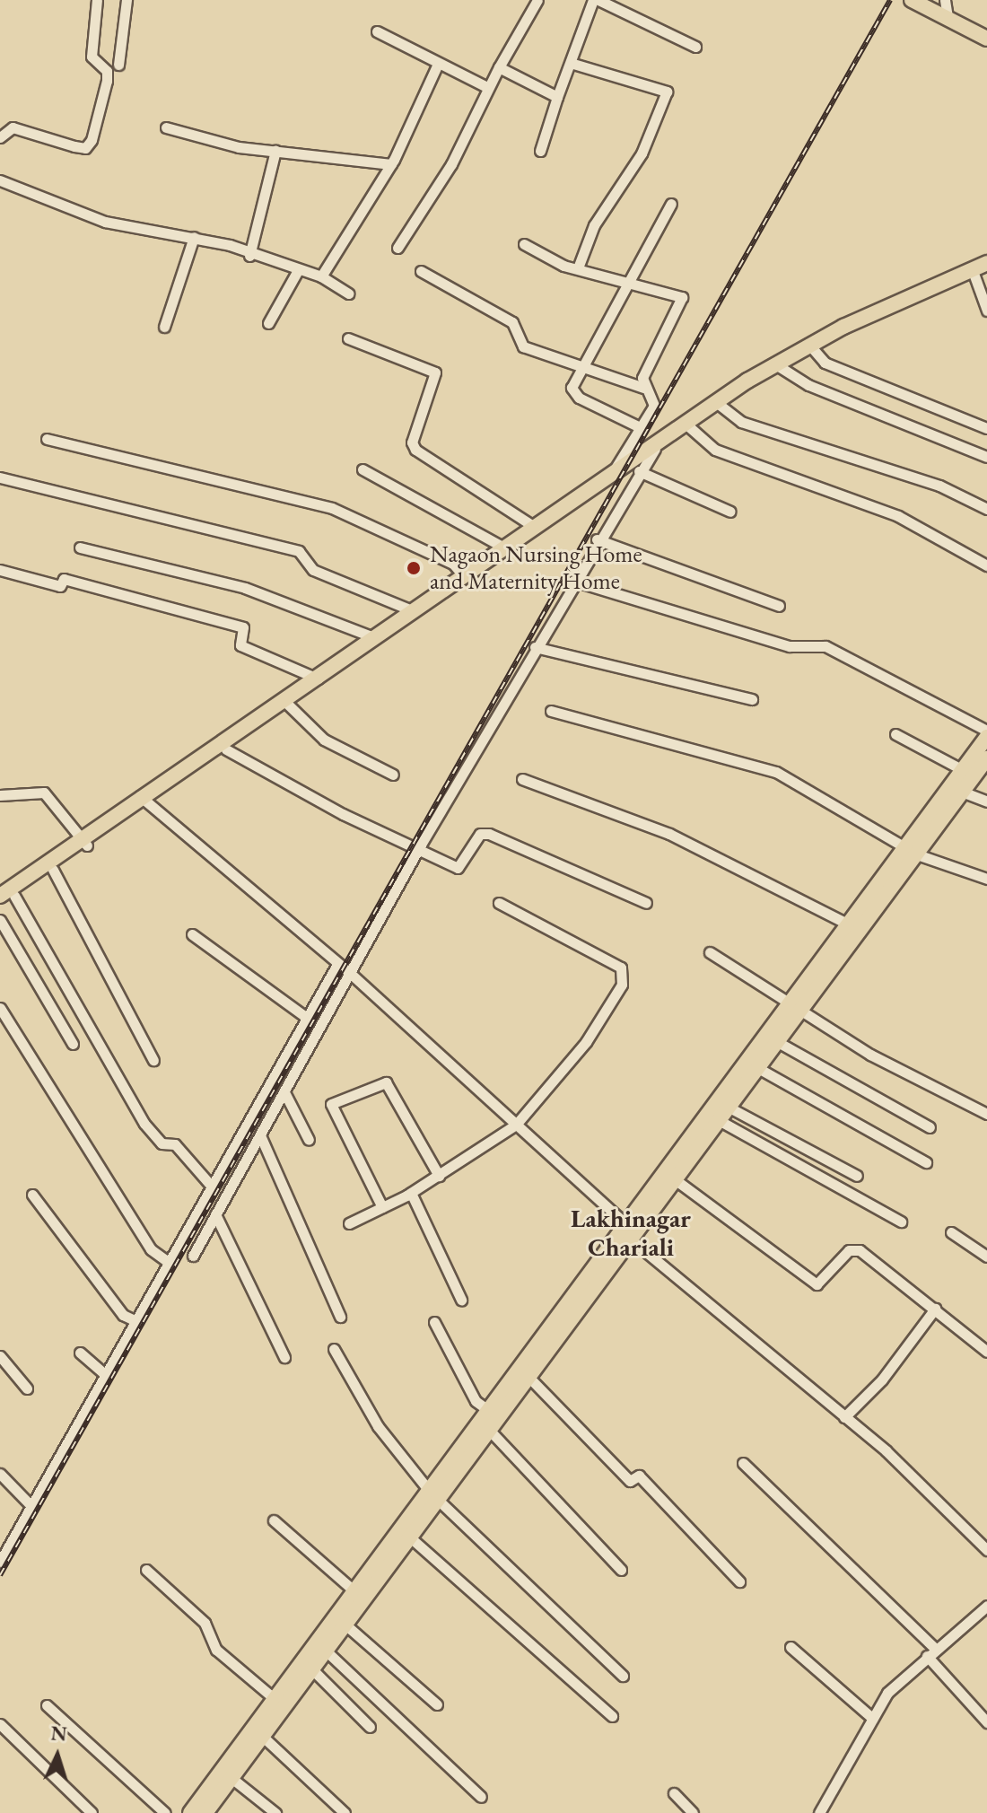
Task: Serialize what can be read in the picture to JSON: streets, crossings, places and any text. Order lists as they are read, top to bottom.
{
  "districts": ["Lakhinagar Chariali"],
  "places": ["Nagaon Nursing Home and Maternity Home"],
  "north": "top"
}
